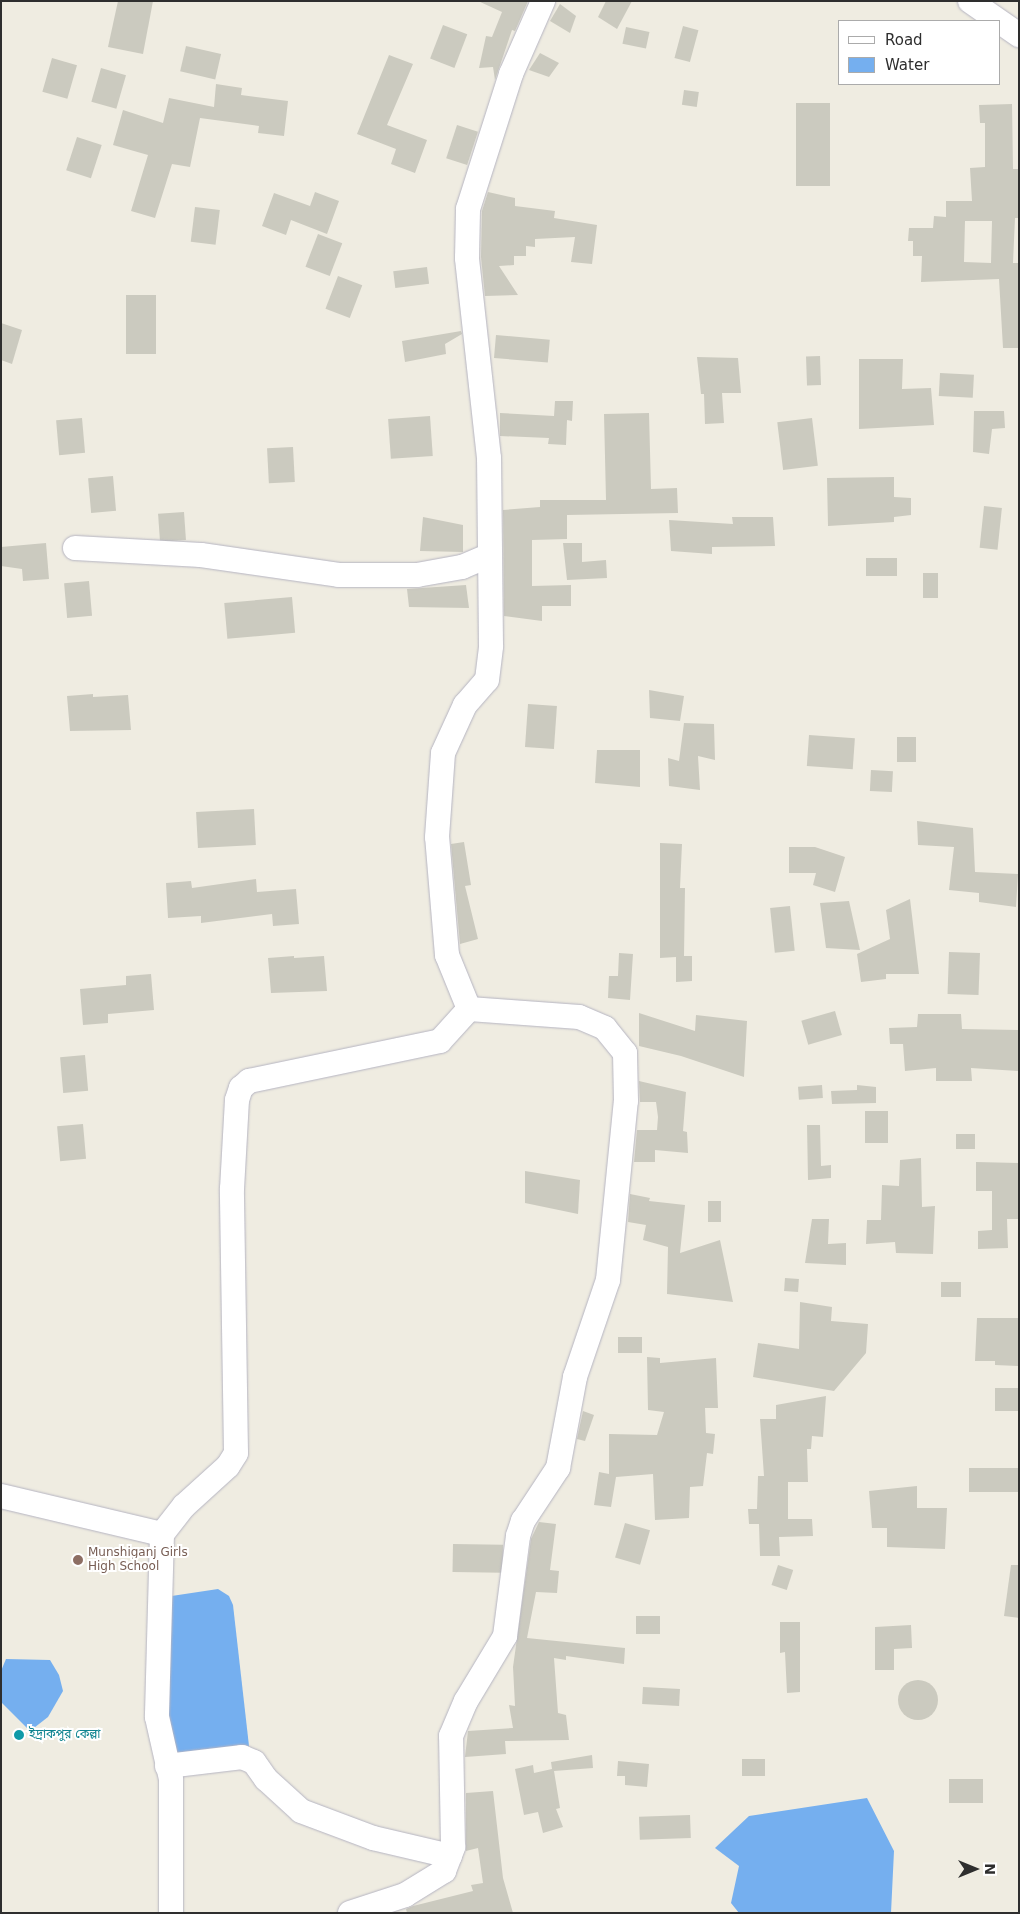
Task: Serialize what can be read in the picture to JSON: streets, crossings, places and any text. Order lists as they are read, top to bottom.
{
  "places": ["Munshiganj Girls High School", "ইদ্রাকপুর কেল্লা"],
  "legend": ["Road", "Water"],
  "north": "right"
}
